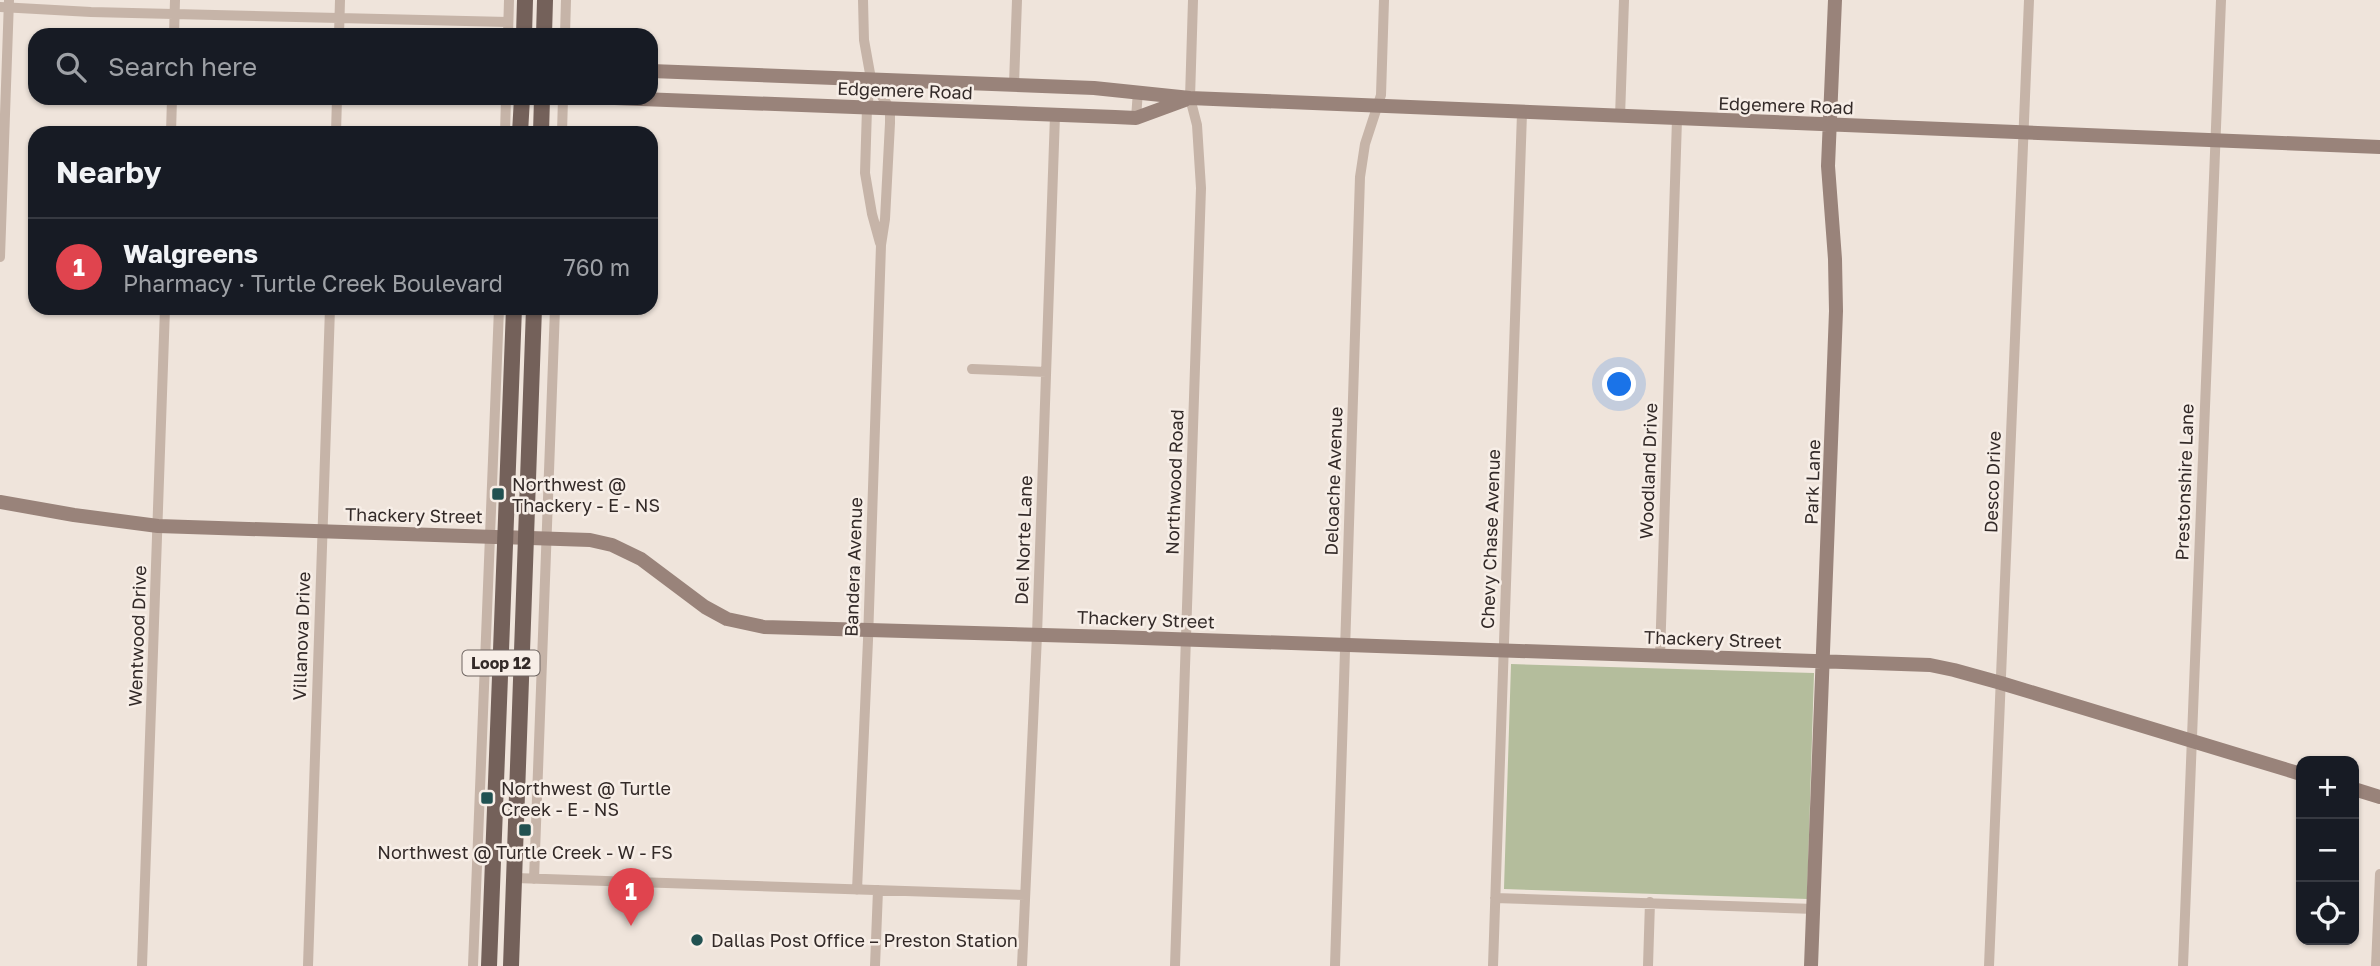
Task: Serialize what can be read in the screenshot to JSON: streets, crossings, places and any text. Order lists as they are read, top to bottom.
{
  "streets": {
    "main road": ["Loop 12"],
    "street": [
      "Edgemere Road",
      "Woodland Drive",
      "Deloache Avenue",
      "Northwood Road",
      "Park Lane",
      "Desco Drive",
      "Prestonshire Lane",
      "Thackery Street",
      "Chevy Chase Avenue",
      "Del Norte Lane",
      "Bandera Avenue",
      "Wentwood Drive",
      "Villanova Drive"
    ]
  },
  "crossings": [
    ["Edgemere Road", "Woodland Drive"],
    ["Edgemere Road", "Deloache Avenue"],
    ["Edgemere Road", "Northwood Road"],
    ["Edgemere Road", "Park Lane"],
    ["Edgemere Road", "Desco Drive"],
    ["Edgemere Road", "Prestonshire Lane"],
    ["Edgemere Road", "Chevy Chase Avenue"],
    ["Edgemere Road", "Del Norte Lane"],
    ["Edgemere Road", "Bandera Avenue"],
    ["Woodland Drive", "Thackery Street"],
    ["Deloache Avenue", "Thackery Street"],
    ["Northwood Road", "Thackery Street"],
    ["Park Lane", "Thackery Street"],
    ["Desco Drive", "Thackery Street"],
    ["Prestonshire Lane", "Thackery Street"],
    ["Thackery Street", "Chevy Chase Avenue"],
    ["Thackery Street", "Del Norte Lane"],
    ["Thackery Street", "Bandera Avenue"],
    ["Thackery Street", "Wentwood Drive"],
    ["Thackery Street", "Villanova Drive"],
    ["Thackery Street", "Loop 12"]
  ],
  "places": {
    "transit": ["Northwest @ Thackery - E - NS", "Northwest @ Turtle Creek - E - NS", "Northwest @ Turtle Creek - W - FS"],
    "other": ["Dallas Post Office – Preston Station"]
  },
  "page": {
    "search": "Search here",
    "heading": "Nearby",
    "list": [
      {
        "mark": "1",
        "name": "Walgreens",
        "note": "Pharmacy · Turtle Creek Boulevard",
        "value": "760 m"
      }
    ],
    "map_buttons": ["+", "−"],
    "pins": "1"
  }
}
